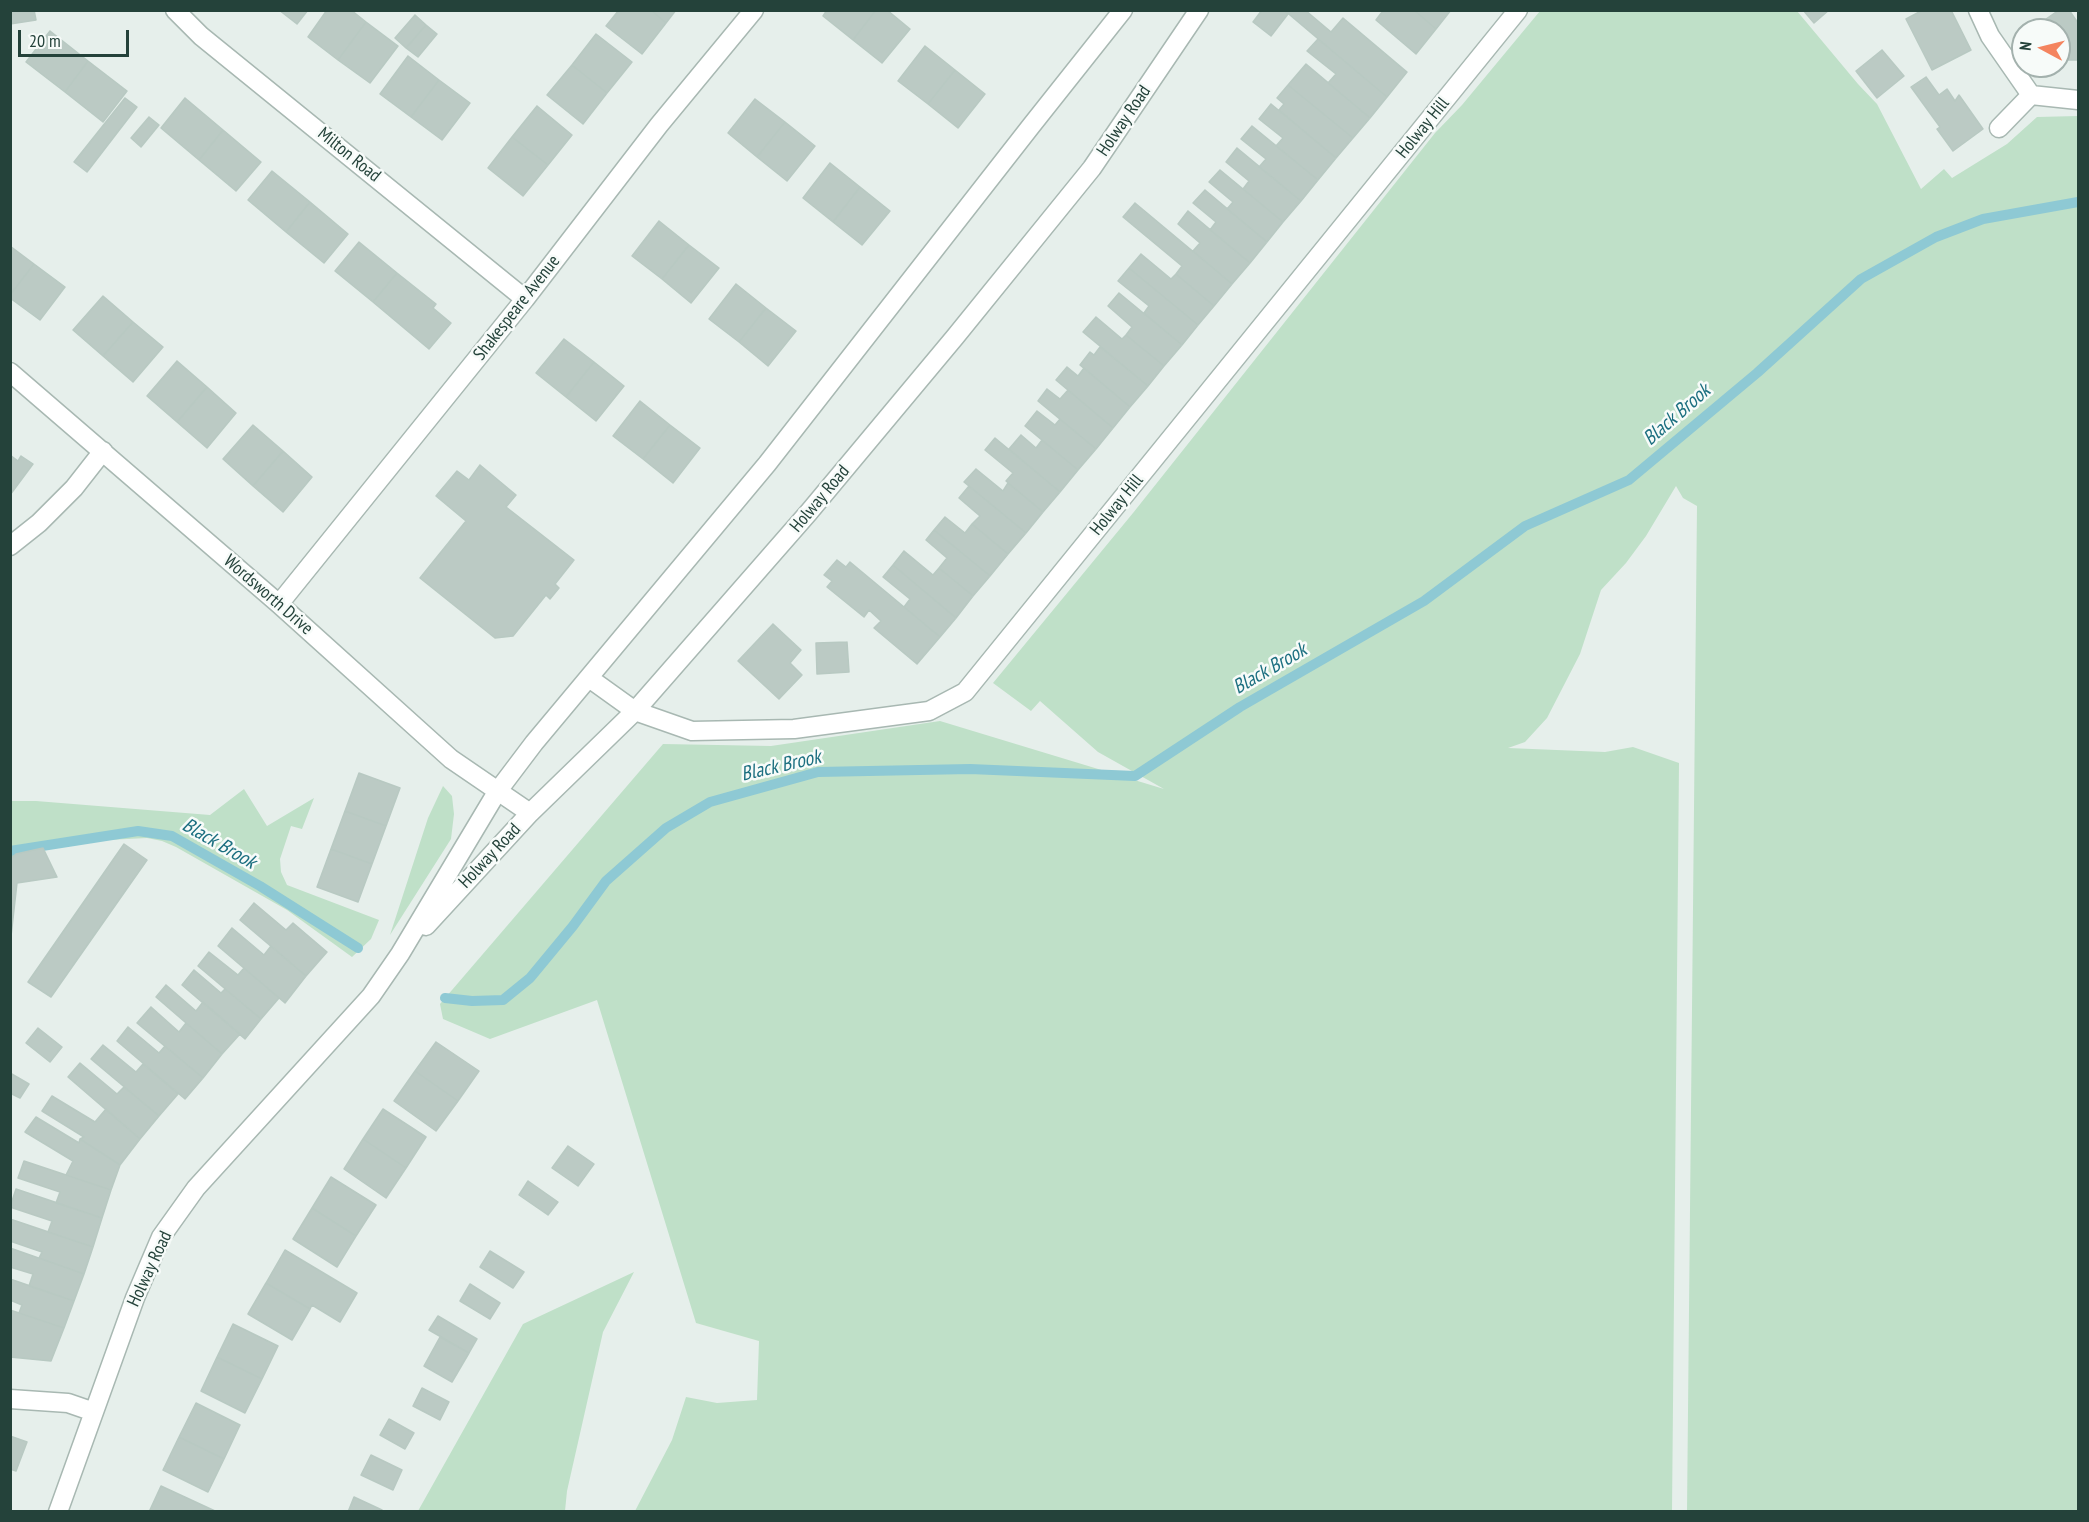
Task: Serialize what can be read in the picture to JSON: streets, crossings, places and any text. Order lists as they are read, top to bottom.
{
  "streets": {
    "street": [
      "Holway Road",
      "Holway Hill",
      "Milton Road",
      "Shakespeare Avenue",
      "Wordsworth Drive"
    ]
  },
  "crossings": [
    ["Holway Road", "Holway Hill"],
    ["Holway Road", "Wordsworth Drive"],
    ["Milton Road", "Shakespeare Avenue"],
    ["Shakespeare Avenue", "Wordsworth Drive"]
  ],
  "water": ["Black Brook"],
  "scale_bar": "20 m",
  "north": "left"
}
